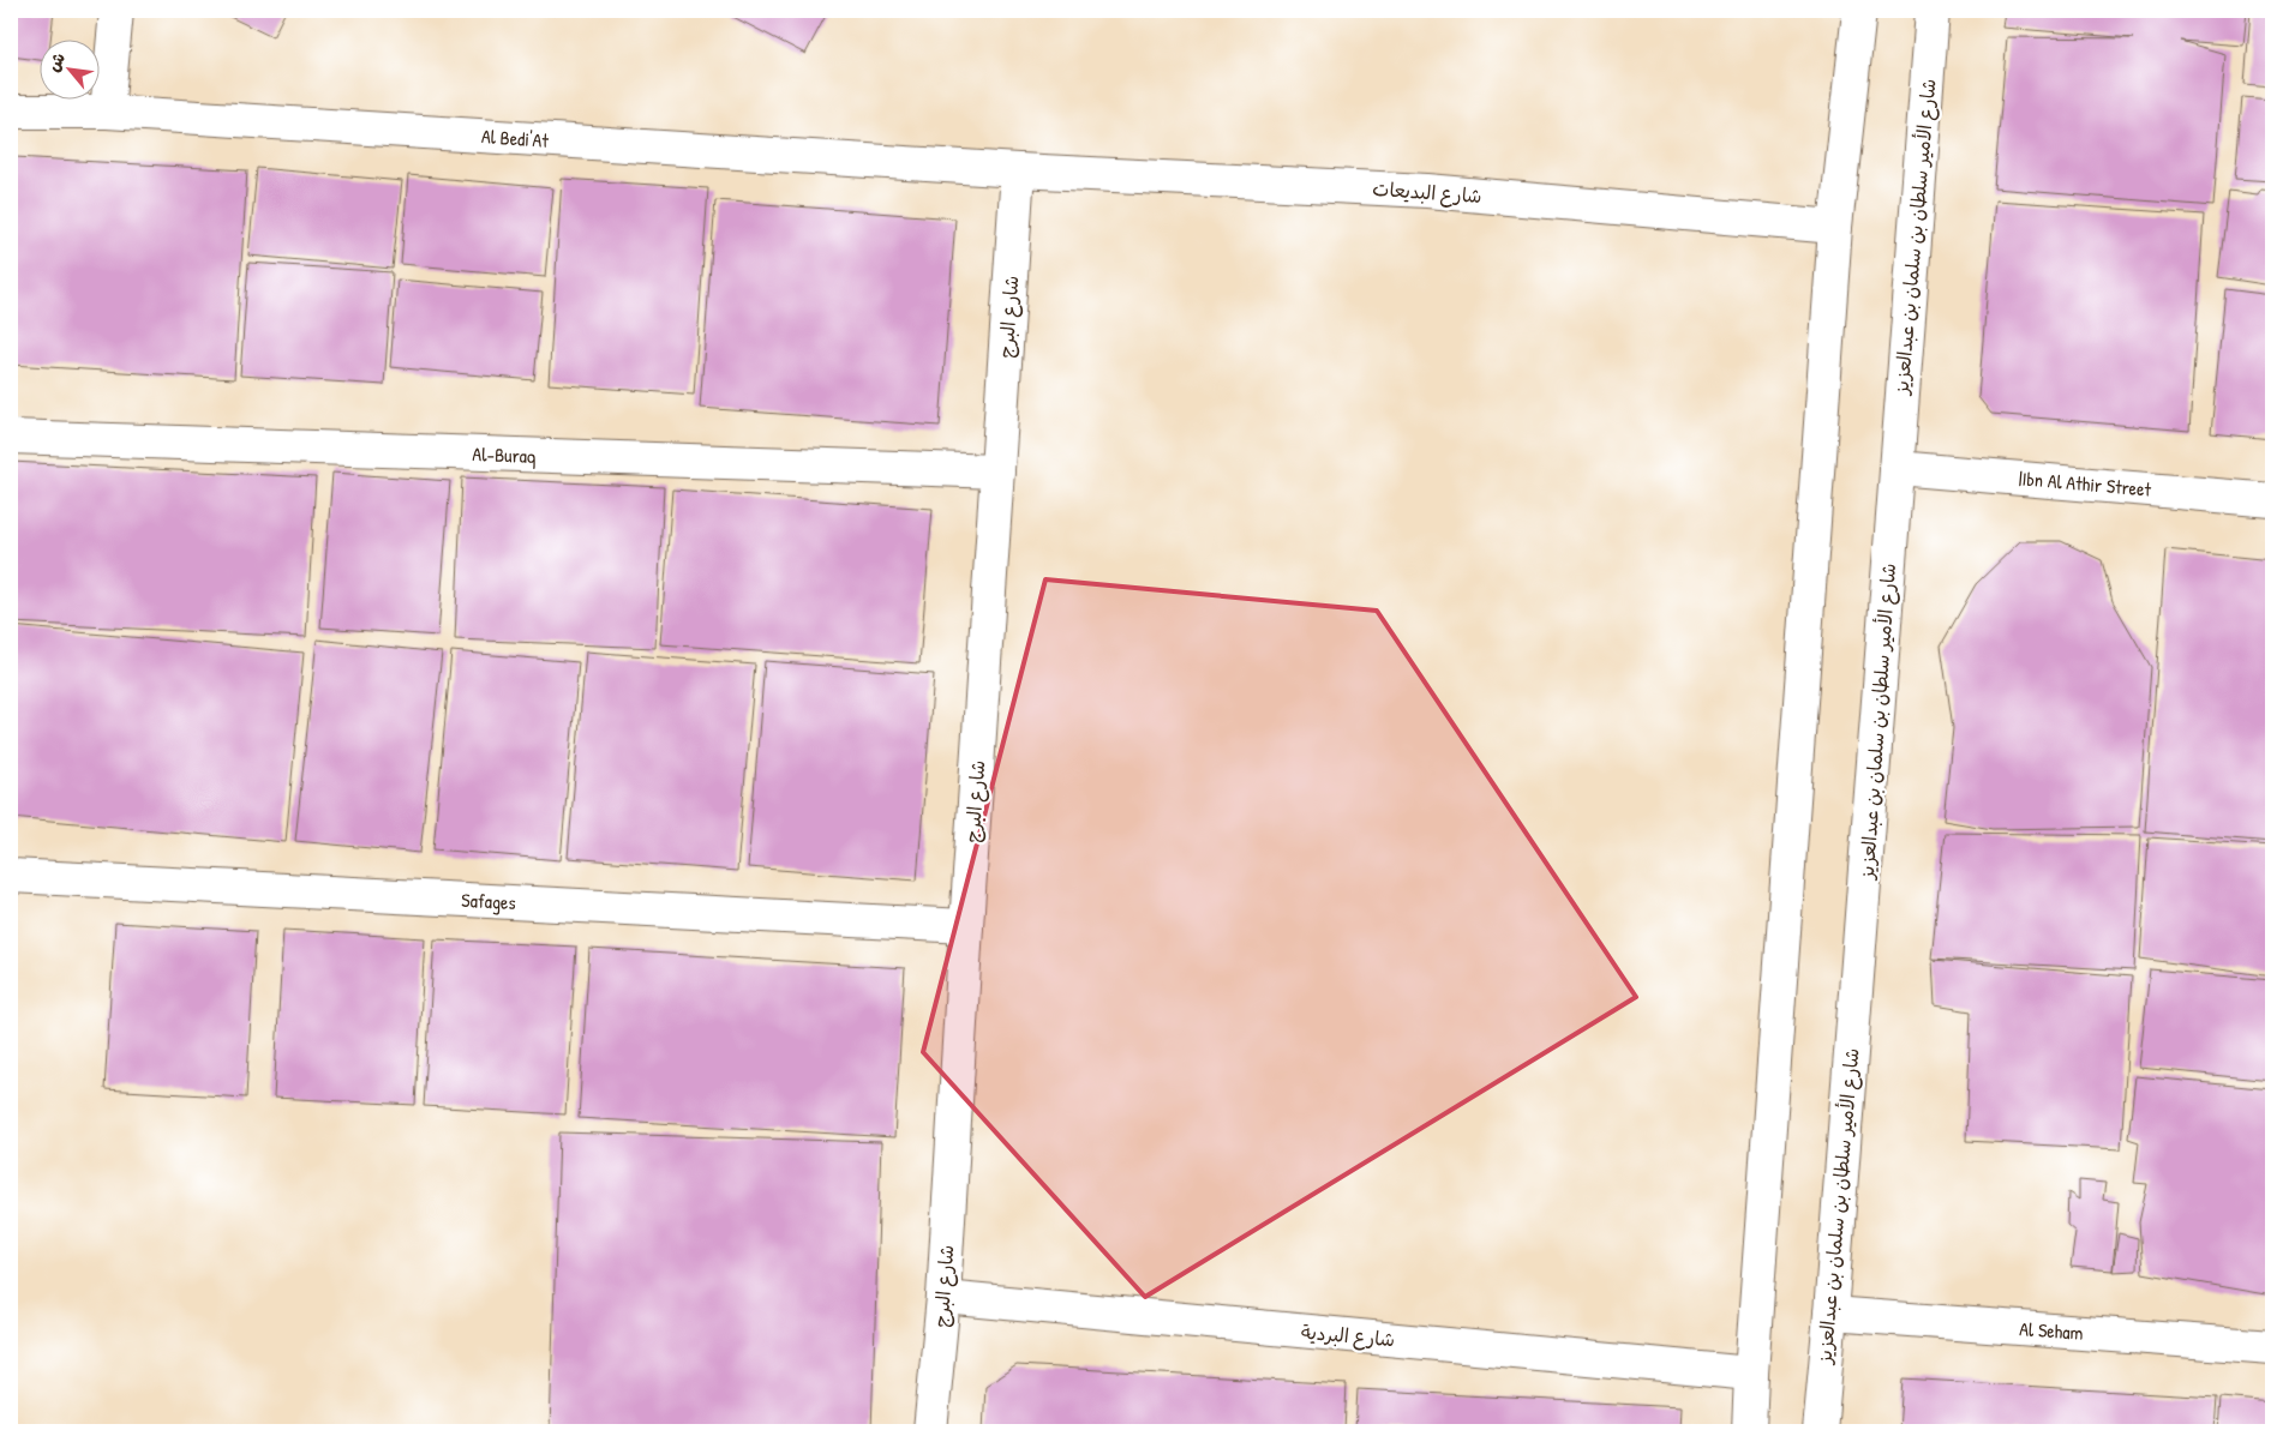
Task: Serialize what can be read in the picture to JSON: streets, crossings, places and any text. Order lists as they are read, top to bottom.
{
  "streets": {
    "street": [
      "Al Bedi'At",
      "شارع البديعات",
      "شارع الأمير سلطان بن سلمان بن عبدالعزيز",
      "شارع البرج",
      "Al-Buraq",
      "|Ibn Al Athir Street",
      "Safages",
      "Al Seham",
      "شارع البردية"
    ]
  },
  "crossings": [
    ["Al Bedi'At", "شارع البديعات"],
    ["Al Bedi'At", "شارع البرج"],
    ["شارع البديعات", "شارع البرج"],
    ["شارع الأمير سلطان بن سلمان بن عبدالعزيز", "|Ibn Al Athir Street"],
    ["شارع الأمير سلطان بن سلمان بن عبدالعزيز", "Al Seham"],
    ["شارع البرج", "Al-Buraq"],
    ["شارع البرج", "Safages"],
    ["شارع البرج", "شارع البردية"]
  ],
  "north": "top left"
}
